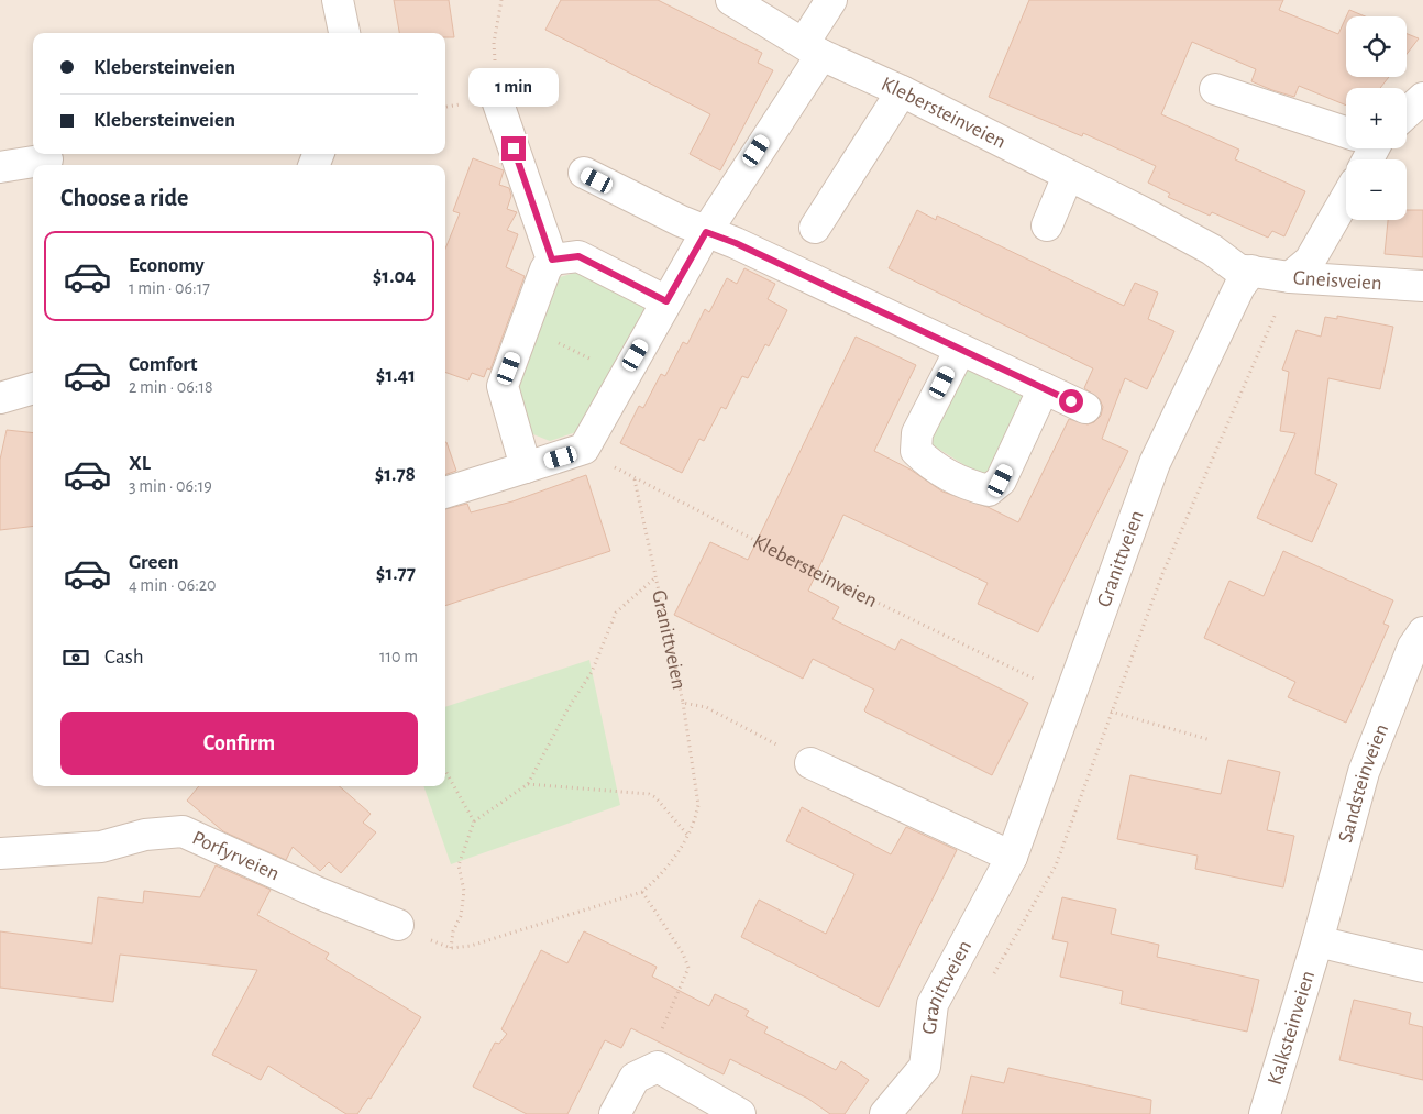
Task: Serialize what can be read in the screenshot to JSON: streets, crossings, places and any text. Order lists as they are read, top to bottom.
{
  "streets": {
    "street": [
      "Klebersteinveien",
      "Gneisveien",
      "Granittveien",
      "Sandsteinveien",
      "Porfyrveien",
      "Kalksteinveien"
    ]
  },
  "crossings": [
    ["Klebersteinveien", "Gneisveien"],
    ["Klebersteinveien", "Granittveien"],
    ["Gneisveien", "Granittveien"],
    ["Sandsteinveien", "Kalksteinveien"]
  ],
  "page": {
    "map_buttons": ["+", "−"],
    "banner": ["Klebersteinveien", "Klebersteinveien"],
    "bubble": "1 min",
    "heading": "Choose a ride",
    "list": [
      {
        "name": "Economy",
        "note": "1 min · 06:17",
        "value": "$1.04"
      },
      {
        "name": "Comfort",
        "note": "2 min · 06:18",
        "value": "$1.41"
      },
      {
        "name": "XL",
        "note": "3 min · 06:19",
        "value": "$1.78"
      },
      {
        "name": "Green",
        "note": "4 min · 06:20",
        "value": "$1.77"
      }
    ],
    "pay": ["Cash", "110 m"],
    "buttons": "Confirm"
  }
}
